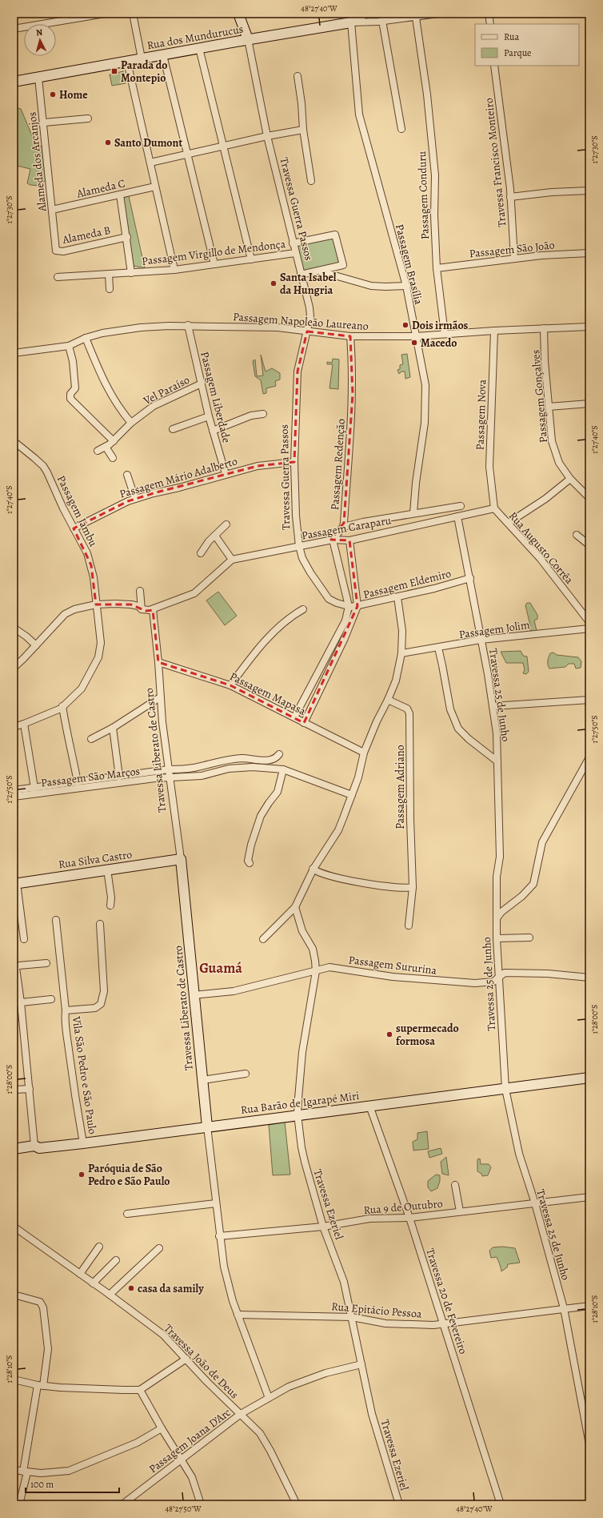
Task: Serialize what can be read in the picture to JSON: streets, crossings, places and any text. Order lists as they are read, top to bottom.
{
  "streets": {
    "street": [
      "Rua dos Mundurucus",
      "Alameda dos Arcanjos",
      "Travessa Francisco Monteiro",
      "Alameda C",
      "Passagem Conduru",
      "Travessa Guerra Passos",
      "Alameda B",
      "Passagem São João",
      "Passagem Virgillo de Mendonça",
      "Passagem Brasília",
      "Passagem Napoleão Laureano",
      "Vel Paraíso",
      "Passagem Gonçalves",
      "Passagem Liberdade",
      "Passagem Nova",
      "Passagem Redenção",
      "Passagem Mário Adalberto",
      "Passagem Jambu",
      "Passagem Caraparu",
      "Rua Augusto Corrêa",
      "Passagem Eldemiro",
      "Passagem Jolim",
      "Passagem Mapasa",
      "Travessa 25 de Junho",
      "Travessa Liberato de Castro",
      "Passagem São Marços",
      "Passagem Adriano",
      "Rua Silva Castro",
      "Passagem Sururina",
      "Vila São Pedro e São Paulo",
      "Rua Barão de Igarapé Miri",
      "Travessa Ezeriel",
      "Rua 9 de Outubro",
      "Travessa 20 de Fevereiro",
      "Rua Epitácio Pessoa",
      "Travessa João de Deus",
      "Passagem Joana D’Arc"
    ]
  },
  "crossings": [
    ["Rua dos Mundurucus", "Alameda dos Arcanjos"],
    ["Rua dos Mundurucus", "Passagem Conduru"],
    ["Rua dos Mundurucus", "Travessa Guerra Passos"],
    ["Rua dos Mundurucus", "Passagem Brasília"],
    ["Alameda dos Arcanjos", "Alameda C"],
    ["Alameda dos Arcanjos", "Alameda B"],
    ["Travessa Francisco Monteiro", "Passagem São João"],
    ["Passagem Conduru", "Passagem São João"],
    ["Passagem Conduru", "Passagem Napoleão Laureano"],
    ["Travessa Guerra Passos", "Passagem Virgillo de Mendonça"],
    ["Travessa Guerra Passos", "Passagem Napoleão Laureano"],
    ["Travessa Guerra Passos", "Passagem Mário Adalberto"],
    ["Travessa Guerra Passos", "Passagem Caraparu"],
    ["Travessa Guerra Passos", "Passagem Eldemiro"],
    ["Passagem Brasília", "Passagem Napoleão Laureano"],
    ["Passagem Brasília", "Passagem Caraparu"],
    ["Passagem Napoleão Laureano", "Passagem Gonçalves"],
    ["Passagem Napoleão Laureano", "Passagem Liberdade"],
    ["Passagem Napoleão Laureano", "Passagem Nova"],
    ["Passagem Napoleão Laureano", "Passagem Redenção"],
    ["Vel Paraíso", "Passagem Liberdade"],
    ["Passagem Liberdade", "Passagem Mário Adalberto"],
    ["Passagem Nova", "Rua Augusto Corrêa"],
    ["Passagem Redenção", "Passagem Caraparu"],
    ["Passagem Mário Adalberto", "Passagem Jambu"],
    ["Passagem Jambu", "Passagem Caraparu"],
    ["Passagem Caraparu", "Rua Augusto Corrêa"],
    ["Passagem Caraparu", "Travessa 25 de Junho"],
    ["Passagem Caraparu", "Travessa Liberato de Castro"],
    ["Passagem Eldemiro", "Travessa 25 de Junho"],
    ["Passagem Jolim", "Travessa 25 de Junho"],
    ["Passagem Mapasa", "Travessa Liberato de Castro"],
    ["Travessa 25 de Junho", "Passagem Sururina"],
    ["Travessa 25 de Junho", "Rua Barão de Igarapé Miri"],
    ["Travessa 25 de Junho", "Rua 9 de Outubro"],
    ["Travessa 25 de Junho", "Rua Epitácio Pessoa"],
    ["Travessa Liberato de Castro", "Passagem São Marços"],
    ["Travessa Liberato de Castro", "Rua Silva Castro"],
    ["Travessa Liberato de Castro", "Passagem Sururina"],
    ["Travessa Liberato de Castro", "Rua Barão de Igarapé Miri"],
    ["Travessa Liberato de Castro", "Rua 9 de Outubro"],
    ["Travessa Liberato de Castro", "Rua Epitácio Pessoa"],
    ["Travessa Liberato de Castro", "Passagem Joana D’Arc"],
    ["Passagem Sururina", "Travessa Ezeriel"],
    ["Vila São Pedro e São Paulo", "Rua Barão de Igarapé Miri"],
    ["Rua Barão de Igarapé Miri", "Travessa Ezeriel"],
    ["Rua Barão de Igarapé Miri", "Travessa 20 de Fevereiro"],
    ["Travessa Ezeriel", "Rua 9 de Outubro"],
    ["Travessa Ezeriel", "Rua Epitácio Pessoa"],
    ["Travessa Ezeriel", "Passagem Joana D’Arc"],
    ["Rua 9 de Outubro", "Travessa 20 de Fevereiro"],
    ["Travessa 20 de Fevereiro", "Rua Epitácio Pessoa"],
    ["Travessa João de Deus", "Passagem Joana D’Arc"]
  ],
  "districts": ["Guamá"],
  "places": {
    "transit": ["Parada do Montepio"],
    "other": [
      "Home",
      "Santo Dumont",
      "Santa Isabel da Hungria",
      "Dois irmãos",
      "Macedo",
      "supermecado formosa",
      "Paróquia de São Pedro e São Paulo",
      "casa da samily"
    ]
  },
  "legend": ["Rua", "Parque"],
  "scale_bar": "100 m",
  "north": "top",
  "coordinates": [
    "48°27'40\"W",
    "1°27'30\"S",
    "1°27'40\"S",
    "1°27'50\"S",
    "1°28'00\"S",
    "1°28'10\"S",
    "48°27'50\"W"
  ]
}
